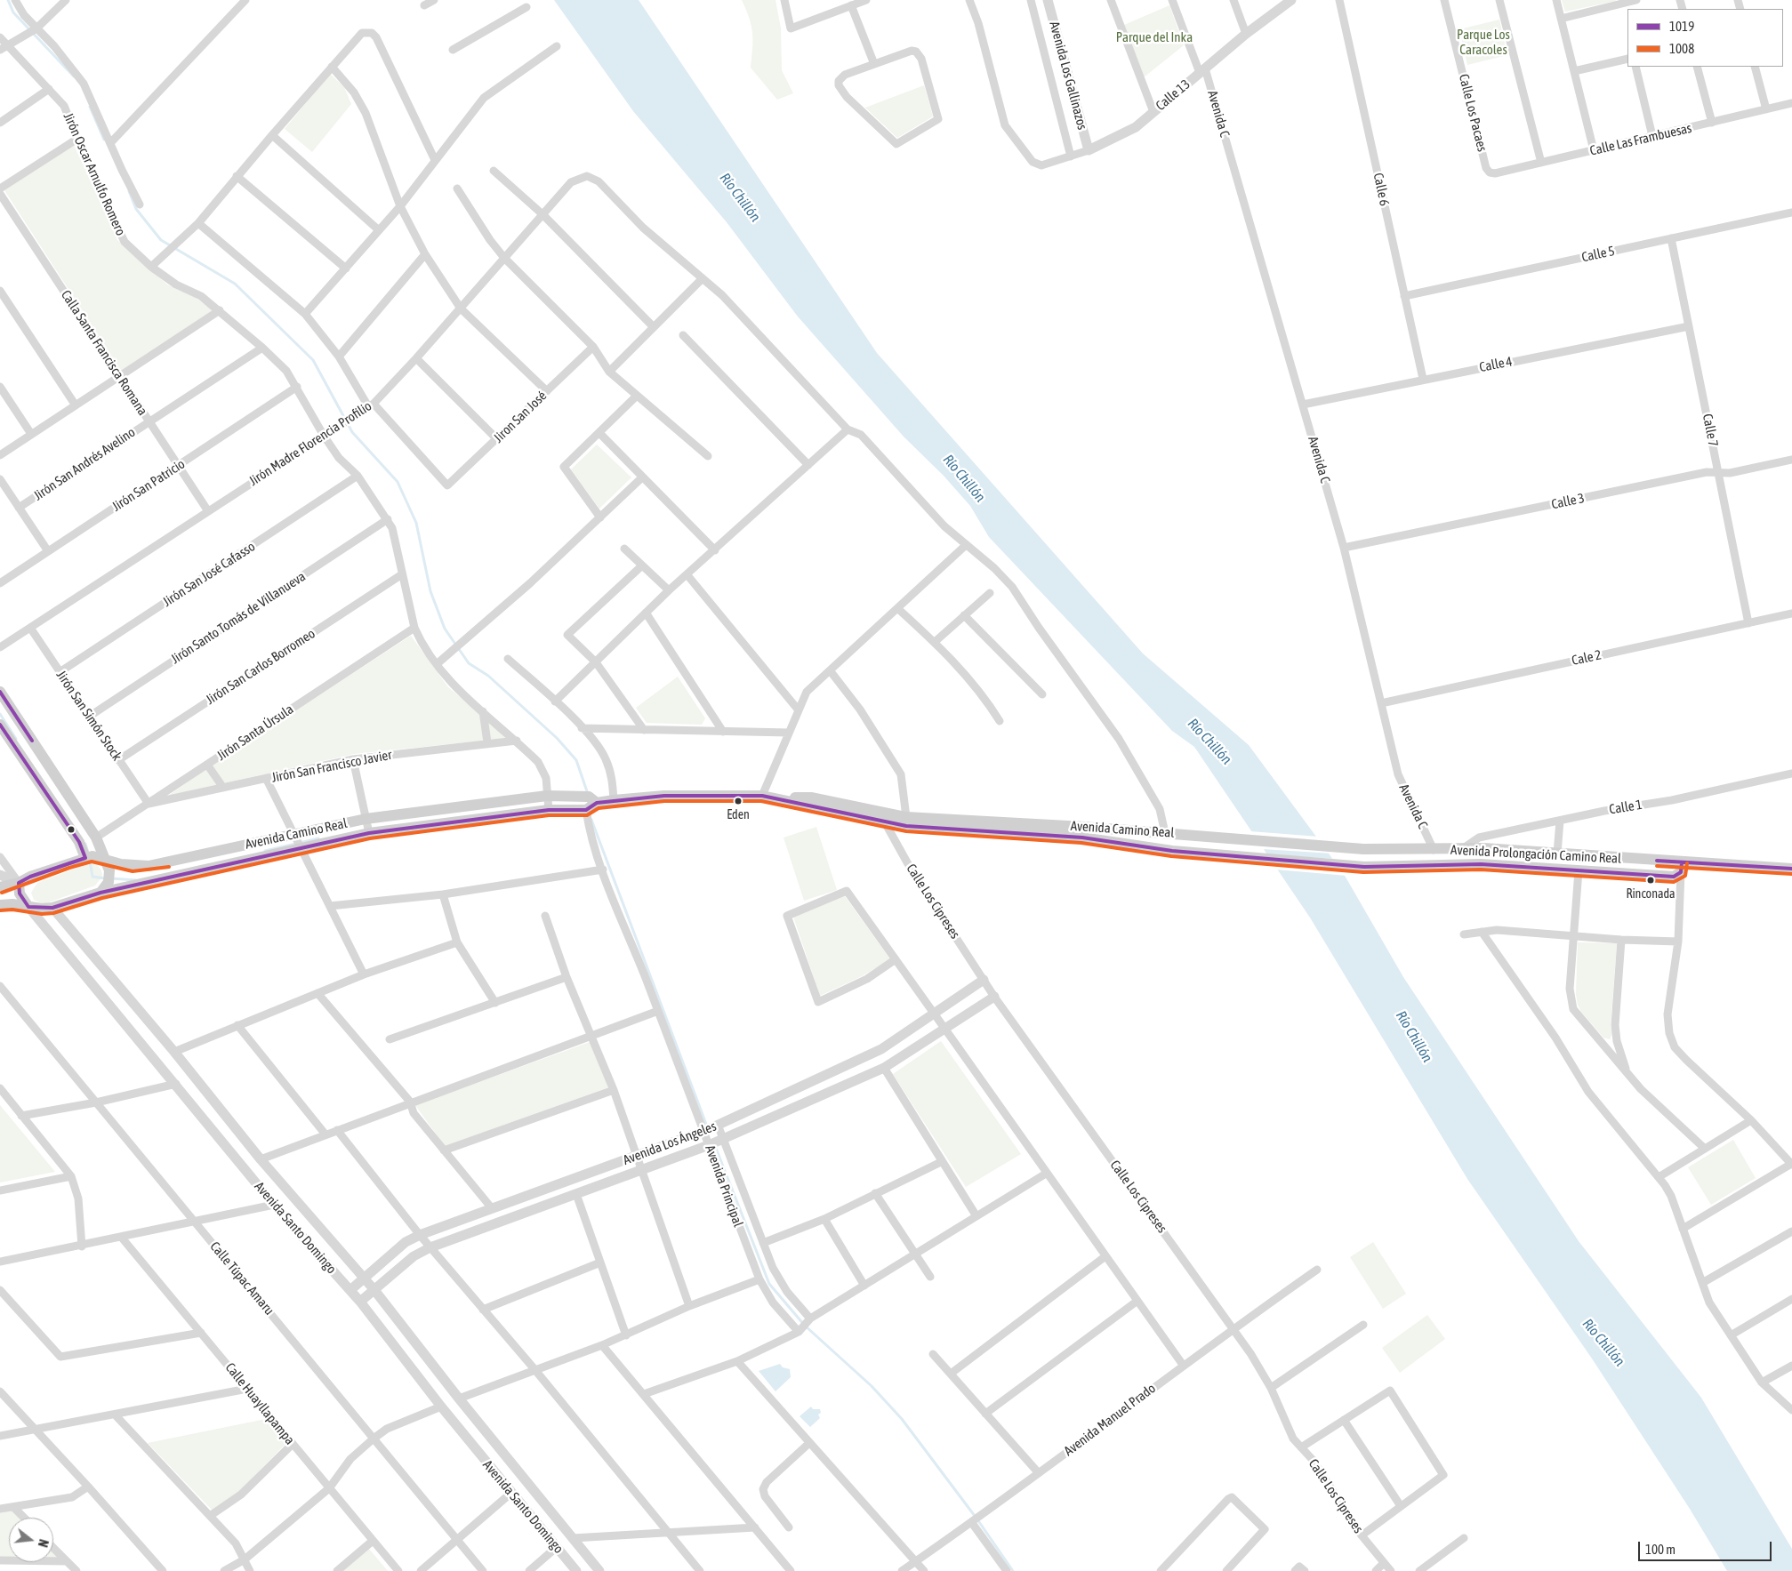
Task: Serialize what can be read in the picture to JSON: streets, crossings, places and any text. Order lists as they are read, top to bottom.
{
  "streets": {
    "main road": ["Avenida Camino Real", "Avenida Prolongación Camino Real", "Avenida Santo Domingo"],
    "street": [
      "Avenida Los Gallinazos",
      "Calle 13",
      "Calle Los Pacaes",
      "Avenida C",
      "Calle Las Frambuesas",
      "Jirón Oscar Arnulfo Romero",
      "Calle 6",
      "Calle 5",
      "Calla Santa Francisca Romana",
      "Calle 4",
      "Jiron San José",
      "Calle 7",
      "Jirón Madre Florencia Profilio",
      "Jirón San Andrés Avelino",
      "Jirón San Patricio",
      "Calle 3",
      "Jirón San José Cafasso",
      "Jirón Santo Tomás de Villanueva",
      "Cale 2",
      "Jirón San Carlos Borromeo",
      "Jirón San Simón Stock",
      "Jirón Santa Úrsula",
      "Jirón San Francisco Javier",
      "Calle 1",
      "Calle Los Cipreses",
      "Avenida Los Ángeles",
      "Avenida Principal",
      "Calle Túpac Amaru",
      "Calle Huayllapampa",
      "Avenida Manuel Prado"
    ]
  },
  "crossings": [
    ["Avenida Los Gallinazos", "Calle 13"],
    ["Calle 13", "Avenida C"],
    ["Calle Los Pacaes", "Calle Las Frambuesas"],
    ["Avenida C", "Calle 4"],
    ["Avenida C", "Calle 3"],
    ["Avenida C", "Cale 2"],
    ["Avenida C", "Avenida Prolongación Camino Real"],
    ["Jirón Oscar Arnulfo Romero", "Jirón Madre Florencia Profilio"],
    ["Jirón Oscar Arnulfo Romero", "Jirón San Andrés Avelino"],
    ["Jirón Oscar Arnulfo Romero", "Jirón San Patricio"],
    ["Jirón Oscar Arnulfo Romero", "Jirón San José Cafasso"],
    ["Jirón Oscar Arnulfo Romero", "Jirón Santo Tomás de Villanueva"],
    ["Jirón Oscar Arnulfo Romero", "Jirón San Carlos Borromeo"],
    ["Jirón Oscar Arnulfo Romero", "Jirón Santa Úrsula"],
    ["Jirón Oscar Arnulfo Romero", "Jirón San Francisco Javier"],
    ["Jirón Oscar Arnulfo Romero", "Avenida Camino Real"],
    ["Calle 6", "Calle 5"],
    ["Calle 6", "Calle 4"],
    ["Calle 5", "Calle 7"],
    ["Calla Santa Francisca Romana", "Jirón Madre Florencia Profilio"],
    ["Calla Santa Francisca Romana", "Jirón San Andrés Avelino"],
    ["Calla Santa Francisca Romana", "Jirón San Patricio"],
    ["Calle 4", "Calle 7"],
    ["Jiron San José", "Jirón Madre Florencia Profilio"],
    ["Calle 7", "Calle 3"],
    ["Calle 7", "Cale 2"],
    ["Jirón Madre Florencia Profilio", "Jirón San Simón Stock"],
    ["Jirón San José Cafasso", "Jirón San Simón Stock"],
    ["Jirón Santo Tomás de Villanueva", "Jirón San Simón Stock"],
    ["Jirón San Carlos Borromeo", "Jirón San Simón Stock"],
    ["Jirón San Simón Stock", "Jirón Santa Úrsula"],
    ["Jirón San Simón Stock", "Jirón San Francisco Javier"],
    ["Jirón Santa Úrsula", "Jirón San Francisco Javier"],
    ["Calle 1", "Avenida Prolongación Camino Real"],
    ["Avenida Camino Real", "Avenida Prolongación Camino Real"],
    ["Avenida Camino Real", "Calle Los Cipreses"],
    ["Avenida Camino Real", "Avenida Principal"],
    ["Avenida Camino Real", "Avenida Santo Domingo"],
    ["Calle Los Cipreses", "Avenida Los Ángeles"],
    ["Calle Los Cipreses", "Avenida Manuel Prado"],
    ["Avenida Los Ángeles", "Avenida Principal"],
    ["Avenida Los Ángeles", "Avenida Santo Domingo"]
  ],
  "water": ["Río Chillón"],
  "parks": ["Parque Los Caracoles", "Parque del Inka"],
  "places": ["Eden", "Rinconada"],
  "lines": ["transit line 1019", "transit line 1008"],
  "legend": ["1019", "1008"],
  "scale_bar": "100 m",
  "north": "right"
}
